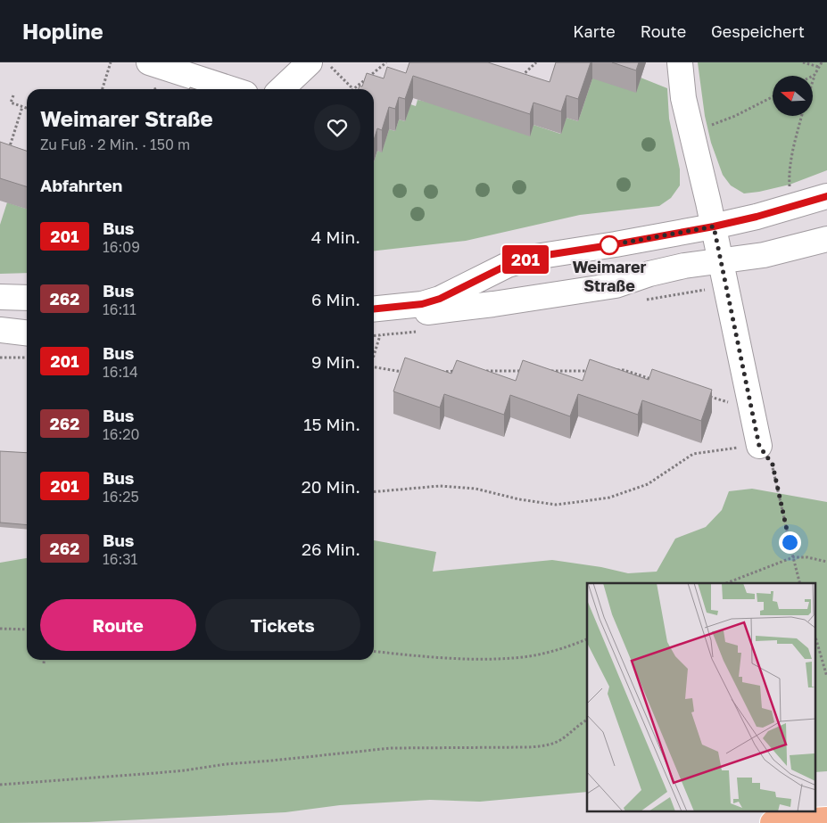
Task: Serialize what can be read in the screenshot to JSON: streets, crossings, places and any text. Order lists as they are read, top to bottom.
{
  "places": ["Weimarer Straße"],
  "lines": ["bus line 201"],
  "north": "left",
  "page": {
    "header": "Hopline",
    "nav": ["Karte", "Route", "Gespeichert"],
    "on_map": "201",
    "heading": [
      ["Weimarer Straße", "Zu Fuß · 2 Min. · 150 m"],
      "Abfahrten"
    ],
    "list": [
      {
        "mark": "201",
        "name": "Bus",
        "note": "16:09",
        "value": "4 Min."
      },
      {
        "mark": "262",
        "name": "Bus",
        "note": "16:11",
        "value": "6 Min."
      },
      {
        "mark": "201",
        "name": "Bus",
        "note": "16:14",
        "value": "9 Min."
      },
      {
        "mark": "262",
        "name": "Bus",
        "note": "16:20",
        "value": "15 Min."
      },
      {
        "mark": "201",
        "name": "Bus",
        "note": "16:25",
        "value": "20 Min."
      },
      {
        "mark": "262",
        "name": "Bus",
        "note": "16:31",
        "value": "26 Min."
      }
    ],
    "buttons": ["Route", "Tickets"]
  }
}
